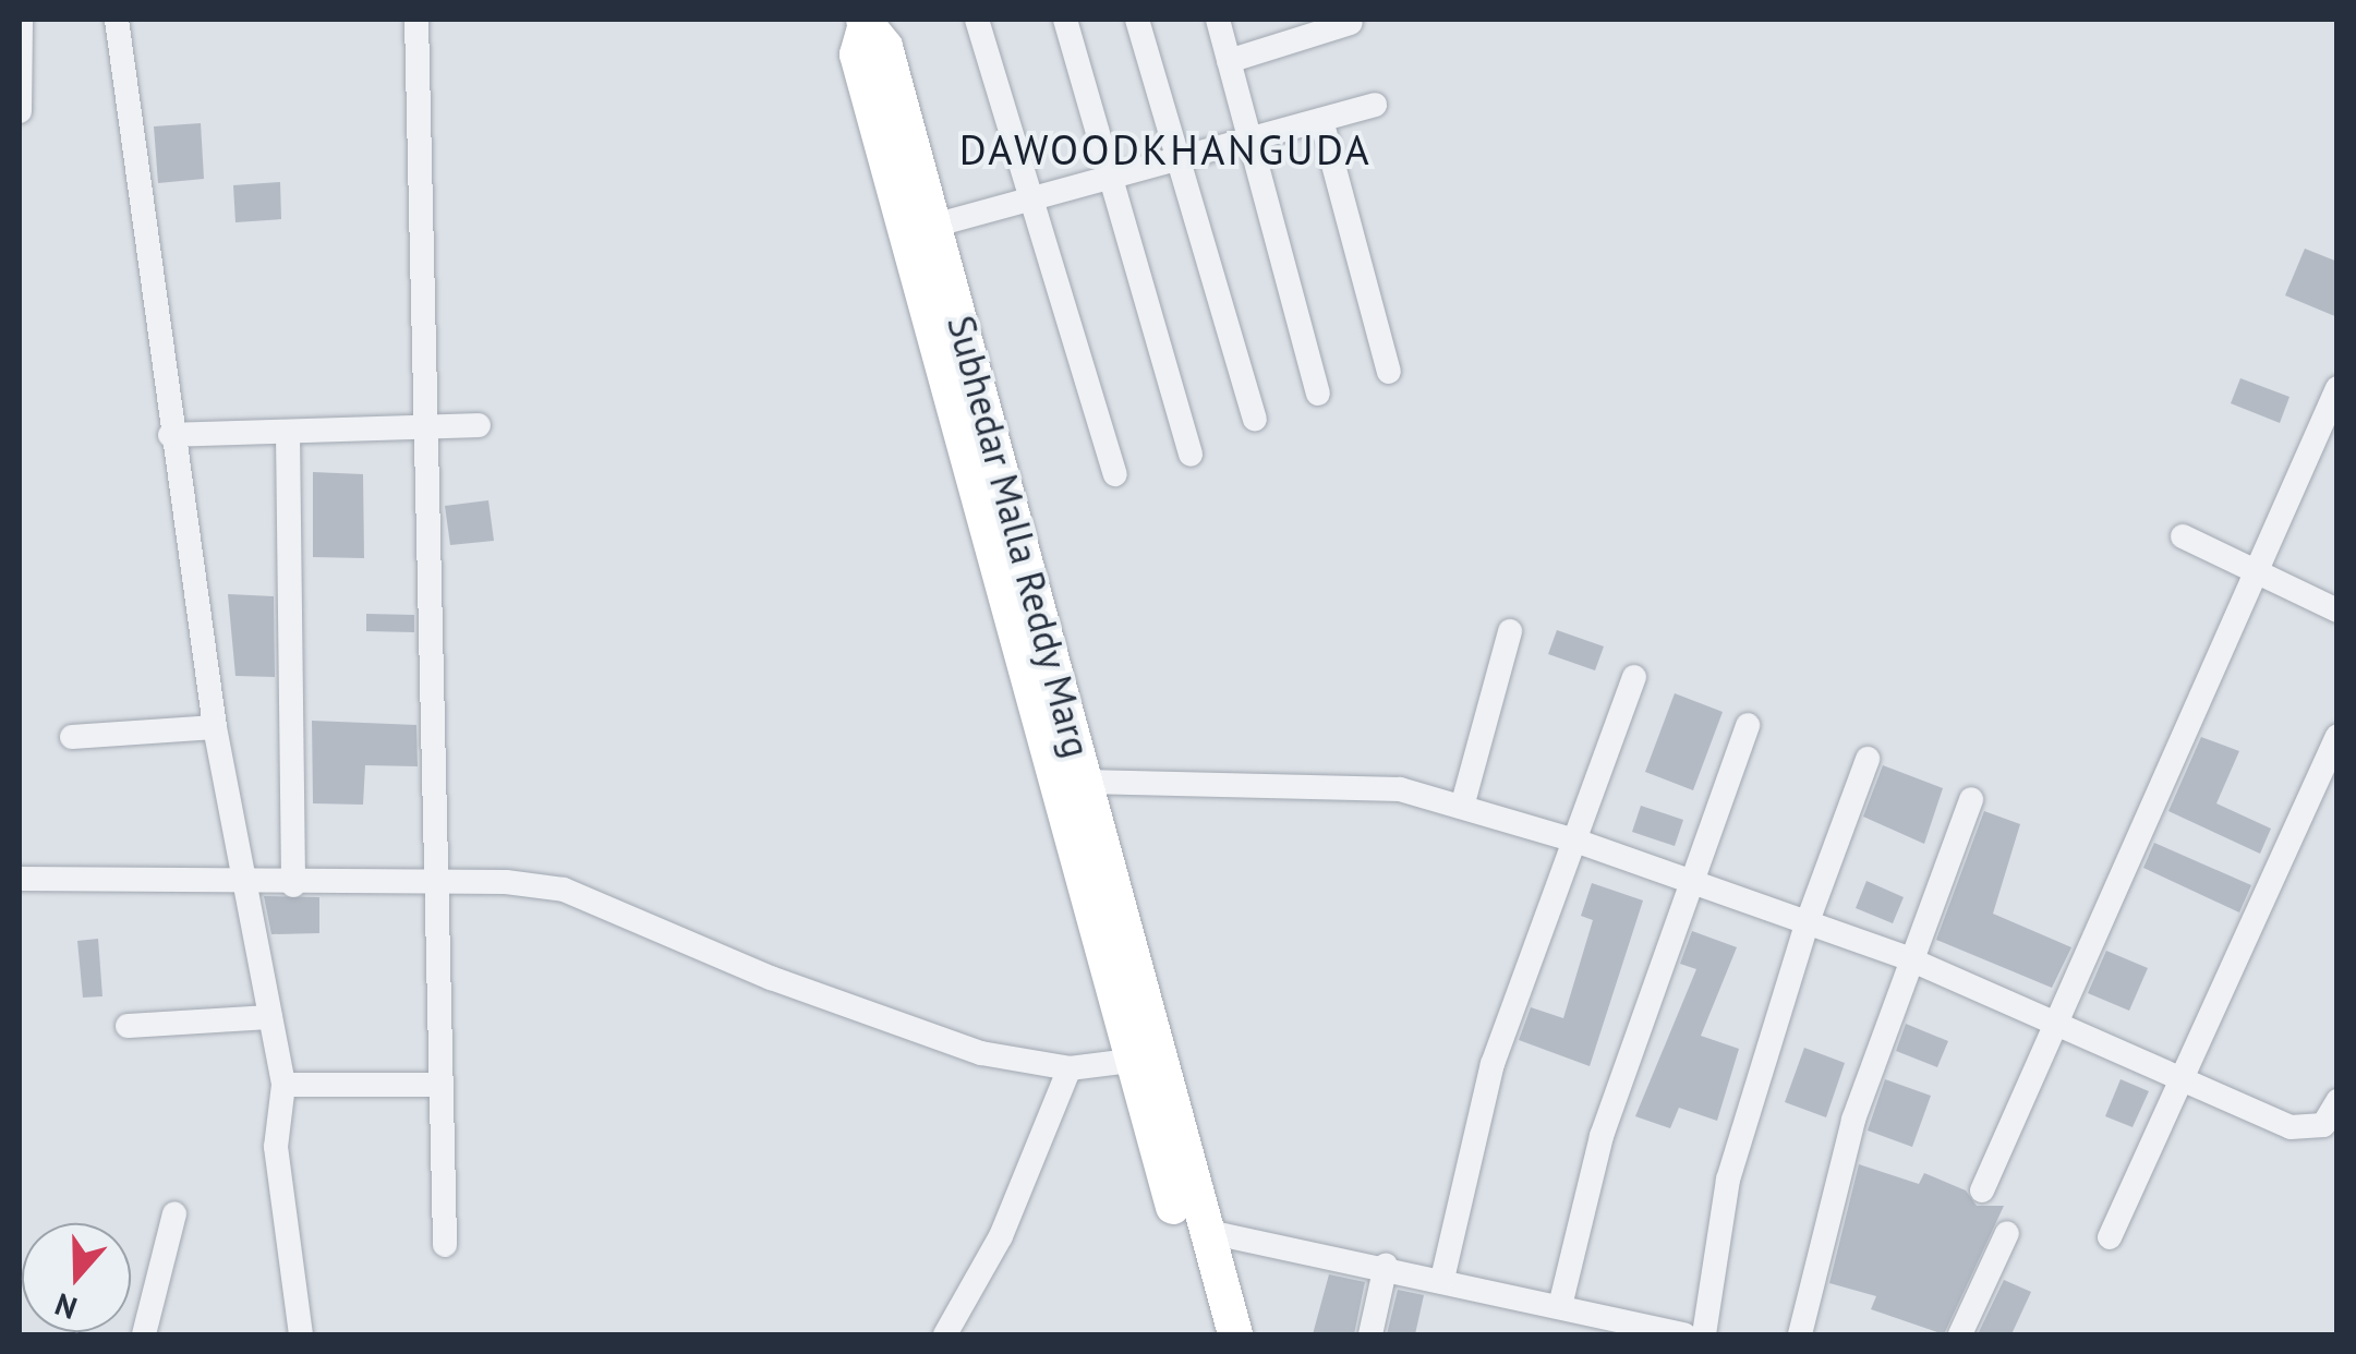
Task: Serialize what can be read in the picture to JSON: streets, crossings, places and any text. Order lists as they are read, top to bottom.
{
  "streets": {
    "main road": ["Subhedar Malla Reddy Marg"]
  },
  "districts": ["DAWOODKHANGUDA"],
  "north": "bottom"
}
